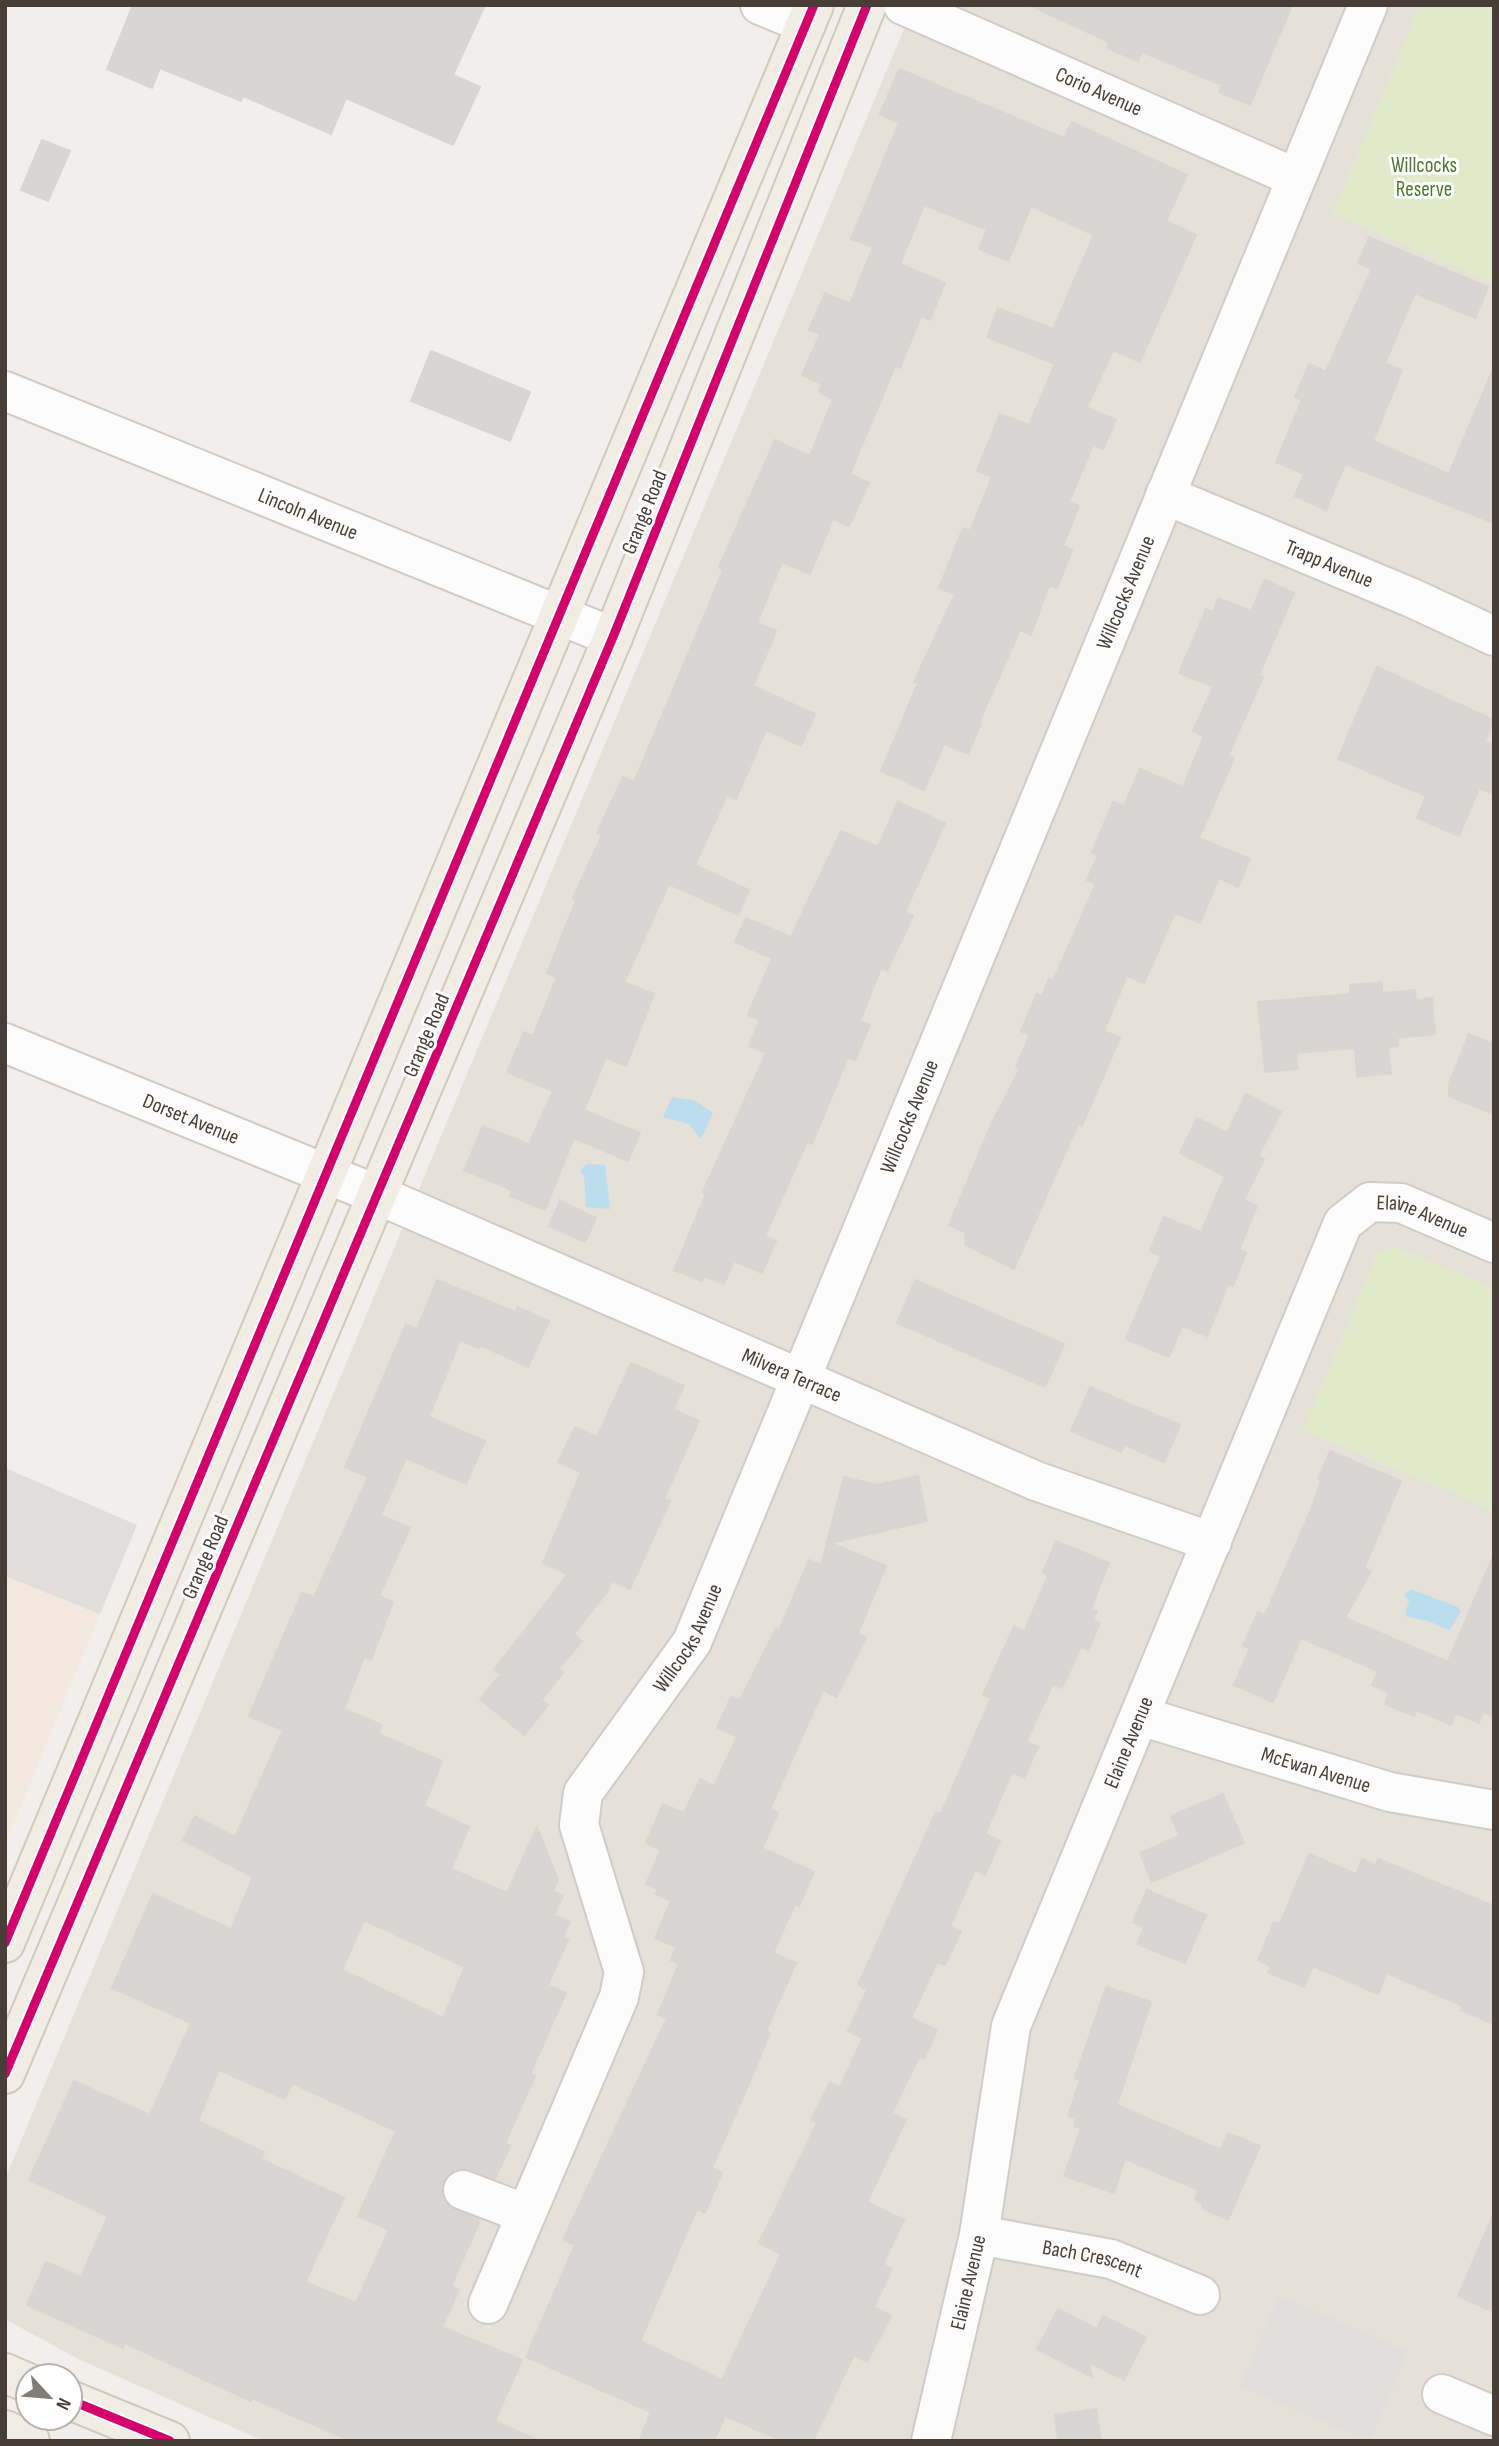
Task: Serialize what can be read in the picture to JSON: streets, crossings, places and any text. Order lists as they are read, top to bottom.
{
  "streets": {
    "main road": ["Grange Road"],
    "street": [
      "Corio Avenue",
      "Lincoln Avenue",
      "Trapp Avenue",
      "Willcocks Avenue",
      "Dorset Avenue",
      "Elaine Avenue",
      "Milvera Terrace",
      "McEwan Avenue",
      "Bach Crescent"
    ]
  },
  "crossings": [
    ["Corio Avenue", "Willcocks Avenue"],
    ["Grange Road", "Lincoln Avenue"],
    ["Grange Road", "Dorset Avenue"],
    ["Grange Road", "Milvera Terrace"],
    ["Trapp Avenue", "Willcocks Avenue"],
    ["Willcocks Avenue", "Milvera Terrace"],
    ["Dorset Avenue", "Milvera Terrace"],
    ["Elaine Avenue", "Milvera Terrace"],
    ["Elaine Avenue", "McEwan Avenue"],
    ["Elaine Avenue", "Bach Crescent"]
  ],
  "parks": ["Willcocks Reserve"],
  "north": "bottom right"
}
